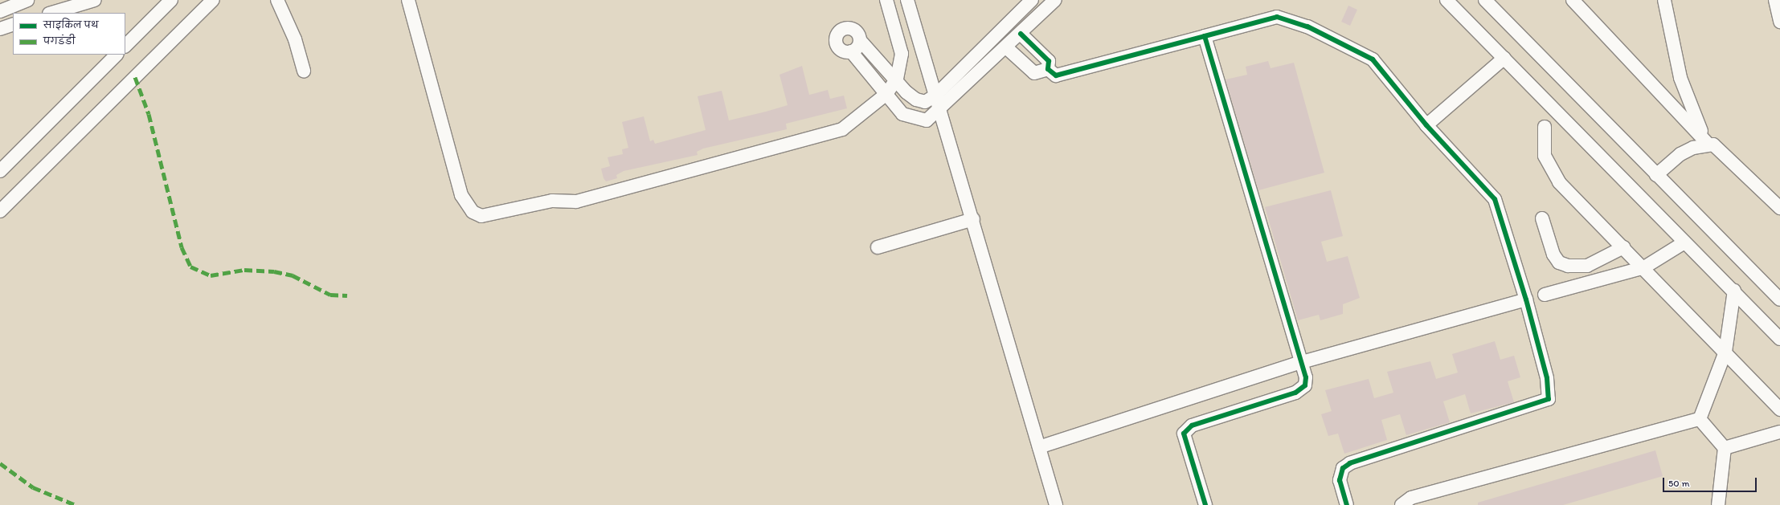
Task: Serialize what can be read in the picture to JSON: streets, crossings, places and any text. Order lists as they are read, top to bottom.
{
  "legend": ["साइकिल पथ", "पगडंडी"],
  "scale_bar": "50 m"
}
